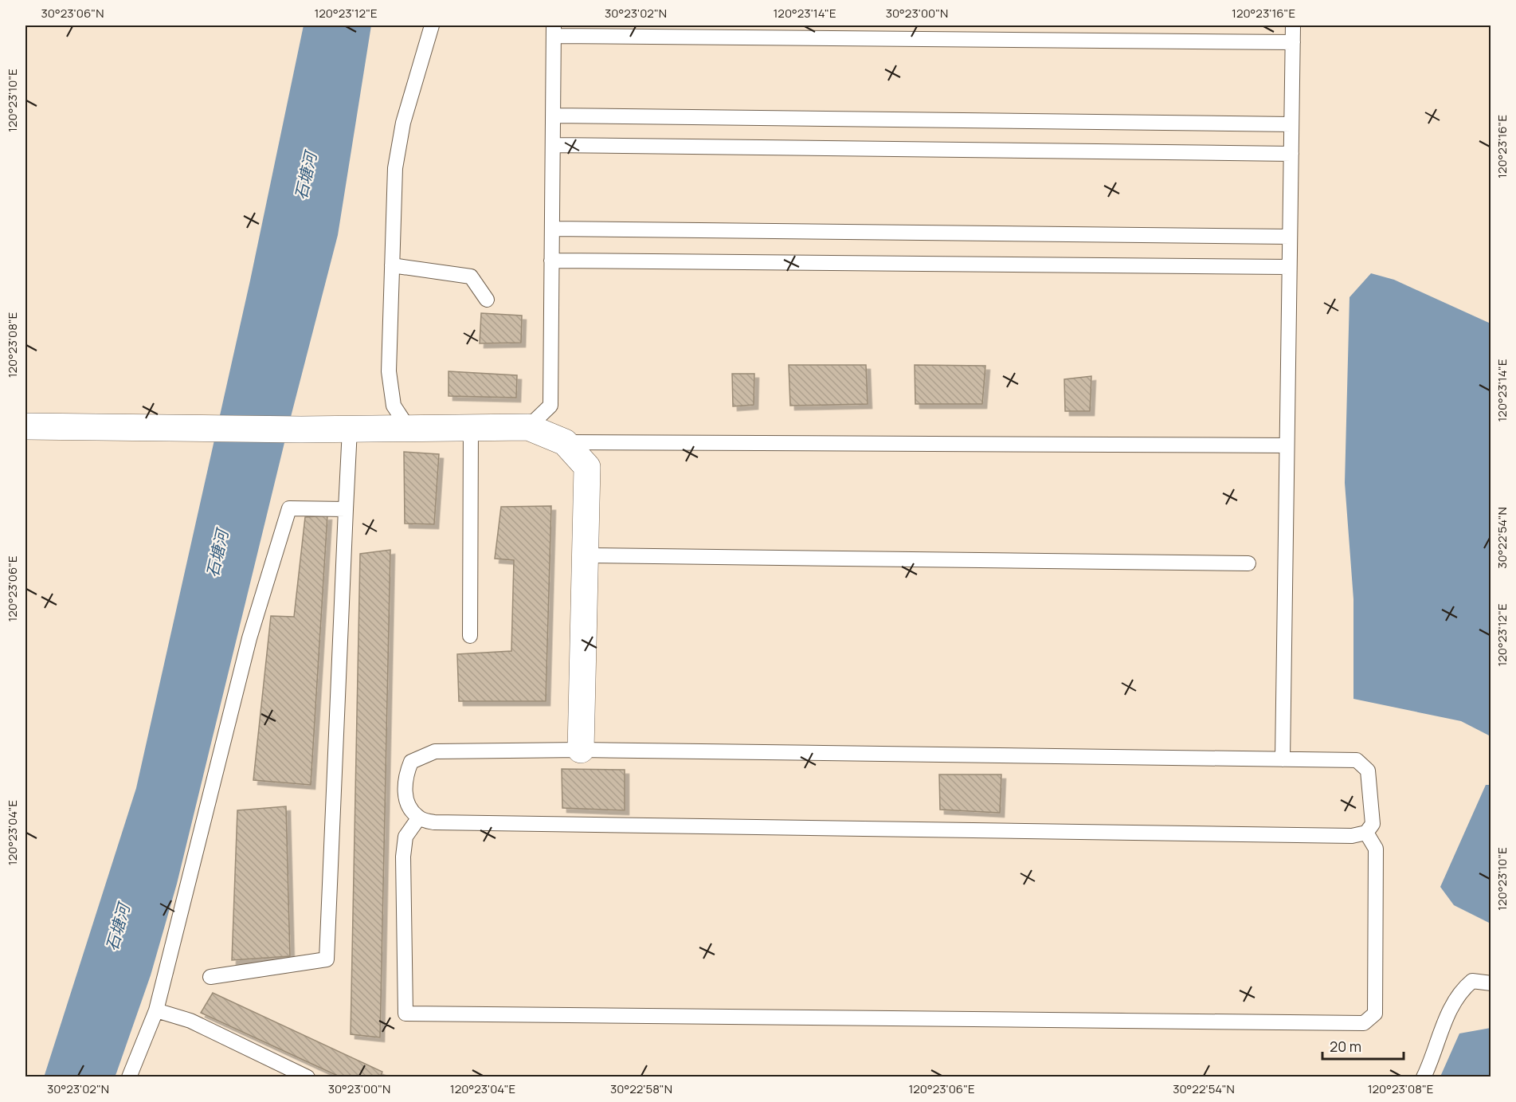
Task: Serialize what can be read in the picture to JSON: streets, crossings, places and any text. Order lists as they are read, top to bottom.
{
  "water": ["石塘河"],
  "scale_bar": "20 m",
  "coordinates": [
    "30°23'06\"N",
    "120°23'12\"E",
    "30°23'02\"N",
    "120°23'14\"E",
    "30°23'00\"N",
    "120°23'16\"E",
    "120°23'10\"E",
    "120°23'08\"E",
    "30°22'54\"N",
    "120°23'06\"E",
    "120°23'04\"E",
    "30°22'58\"N"
  ]
}
